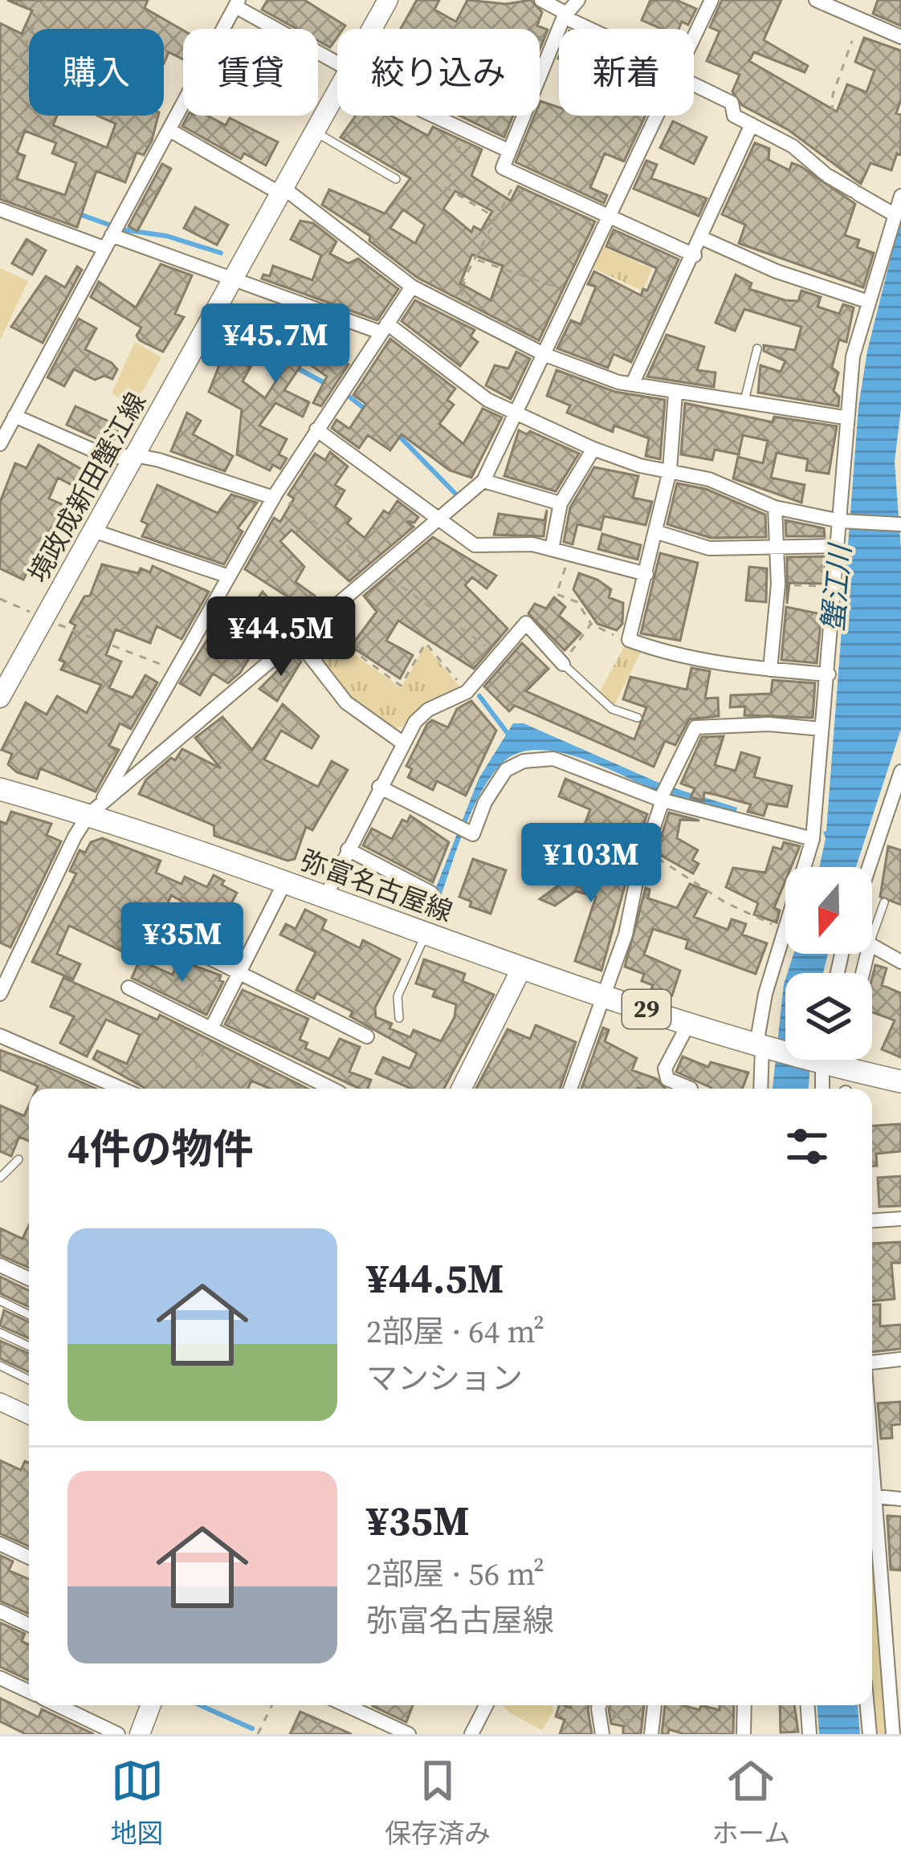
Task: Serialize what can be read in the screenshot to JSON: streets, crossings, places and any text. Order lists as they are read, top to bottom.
{
  "streets": {
    "main road": ["境政成新田蟹江線", "弥富名古屋線", "29"]
  },
  "water": ["蟹江川"],
  "north": "bottom",
  "page": {
    "chip": [
      "購入",
      "賃貸",
      "絞り込み",
      "新着"
    ],
    "price": [
      "¥45.7M",
      "¥44.5M",
      "¥103M",
      "¥35M"
    ],
    "heading": "4件の物件",
    "list": [
      {
        "name": "¥44.5M",
        "note": "2部屋 · 64 m² · マンション"
      },
      {
        "name": "¥35M",
        "note": "2部屋 · 56 m² · 弥富名古屋線"
      }
    ],
    "tabs": ["地図", "保存済み", "ホーム"]
  }
}
